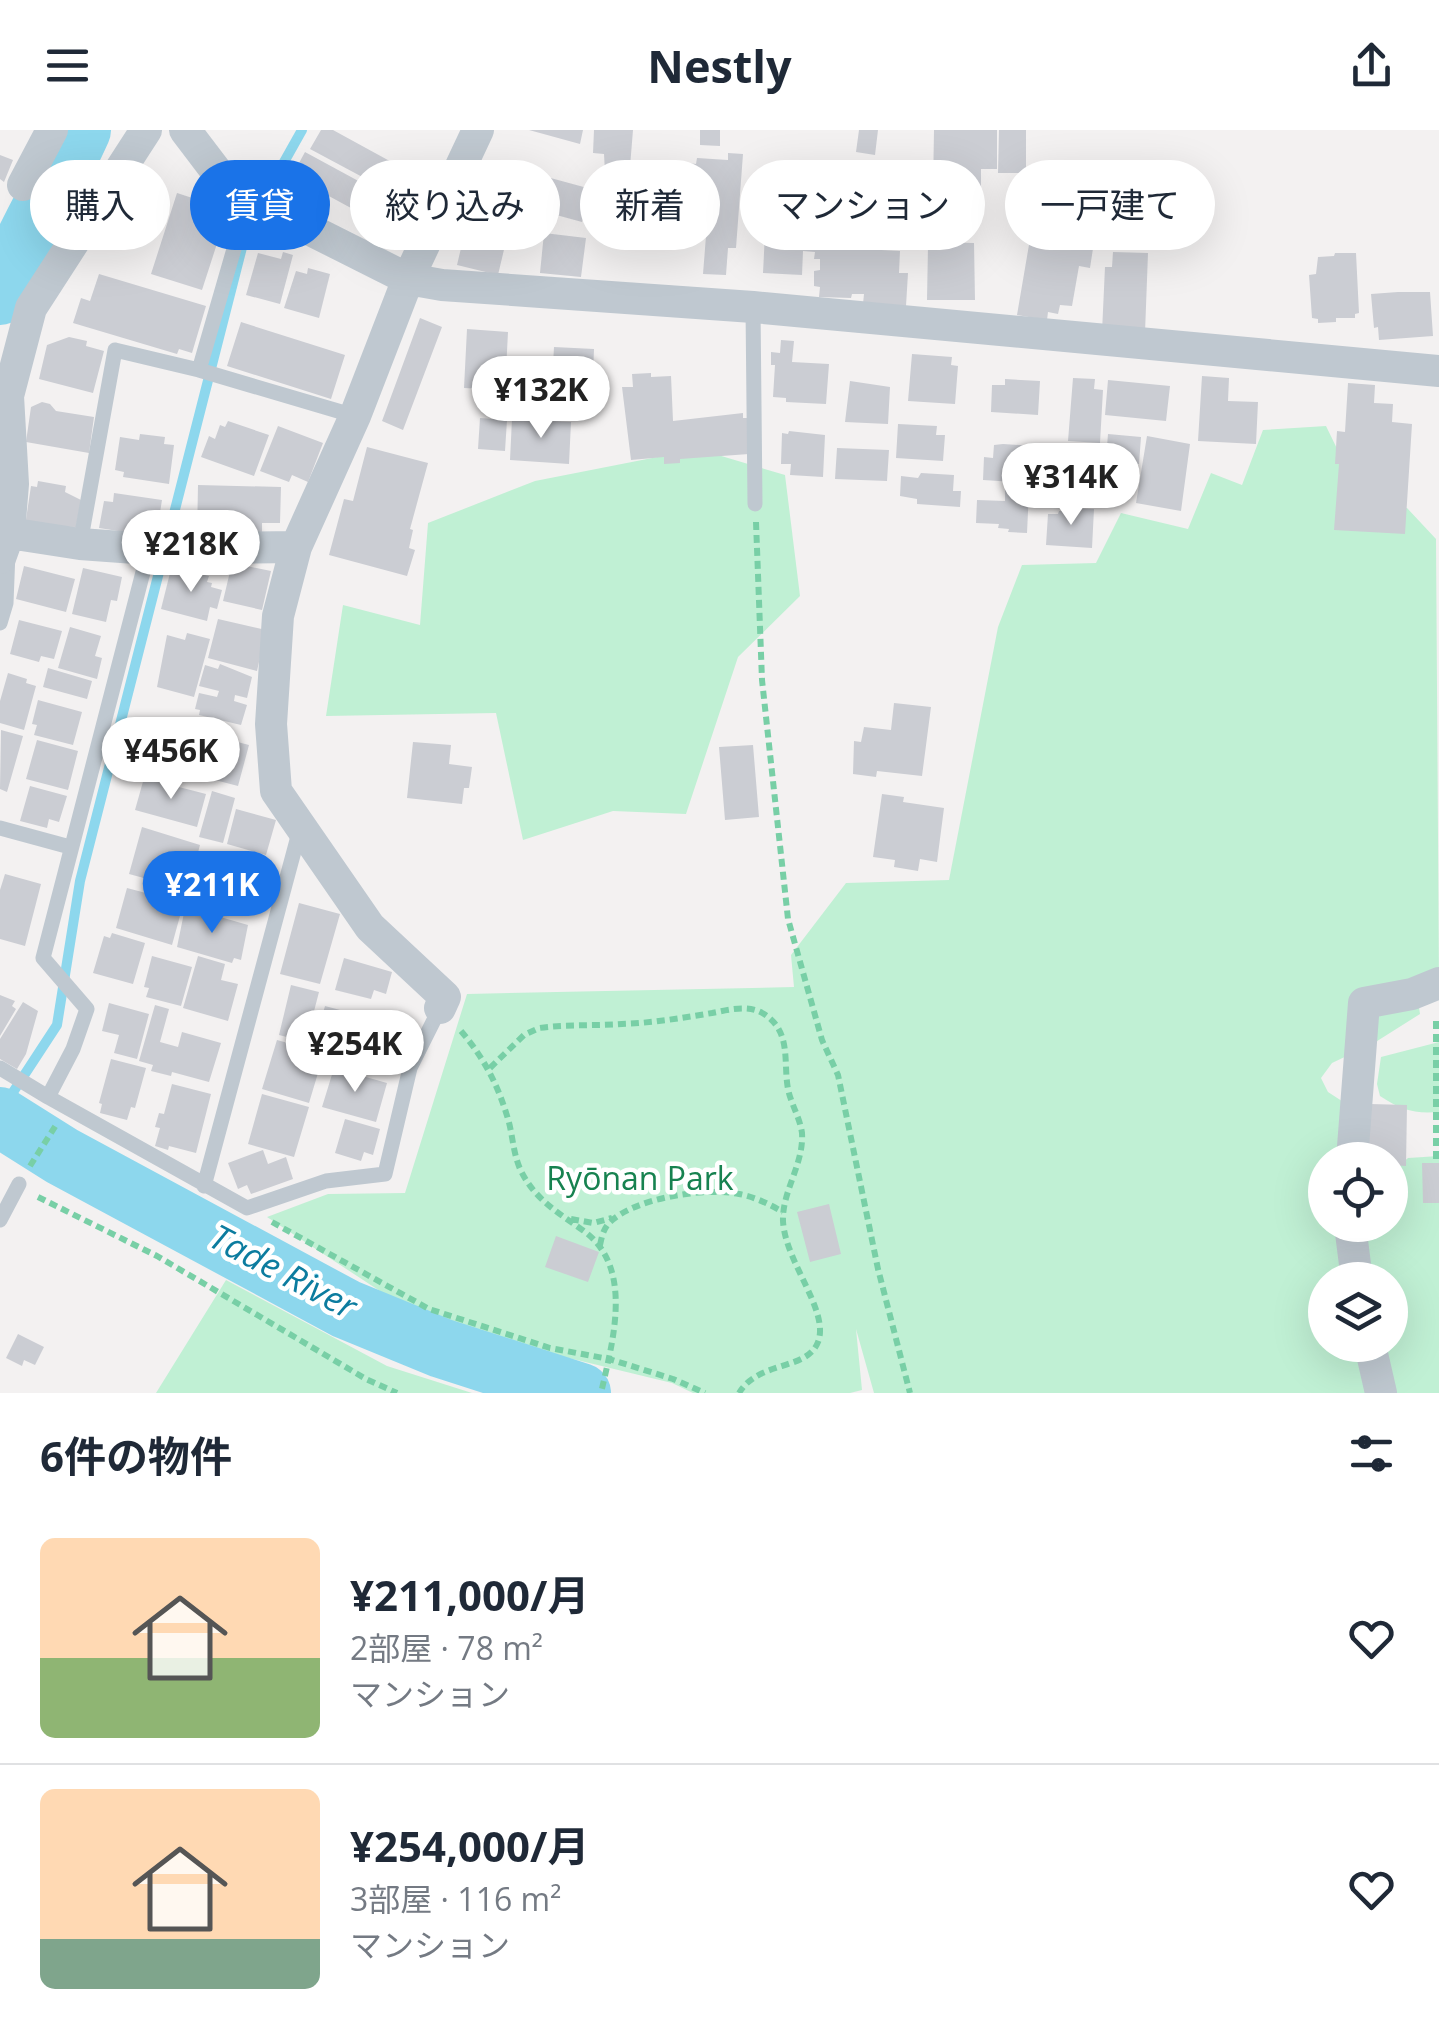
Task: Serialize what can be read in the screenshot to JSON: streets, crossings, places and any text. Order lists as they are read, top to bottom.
{
  "water": ["Tade River"],
  "parks": ["Ryōnan Park"],
  "page": {
    "header": "Nestly",
    "chip": [
      "購入",
      "賃貸",
      "絞り込み",
      "新着",
      "マンション",
      "一戸建て"
    ],
    "price": [
      "¥132K",
      "¥314K",
      "¥218K",
      "¥456K",
      "¥211K",
      "¥254K"
    ],
    "heading": "6件の物件",
    "list": [
      {
        "name": "¥211,000/月",
        "note": "2部屋 · 78 m² · マンション"
      },
      {
        "name": "¥254,000/月",
        "note": "3部屋 · 116 m² · マンション"
      }
    ]
  }
}
